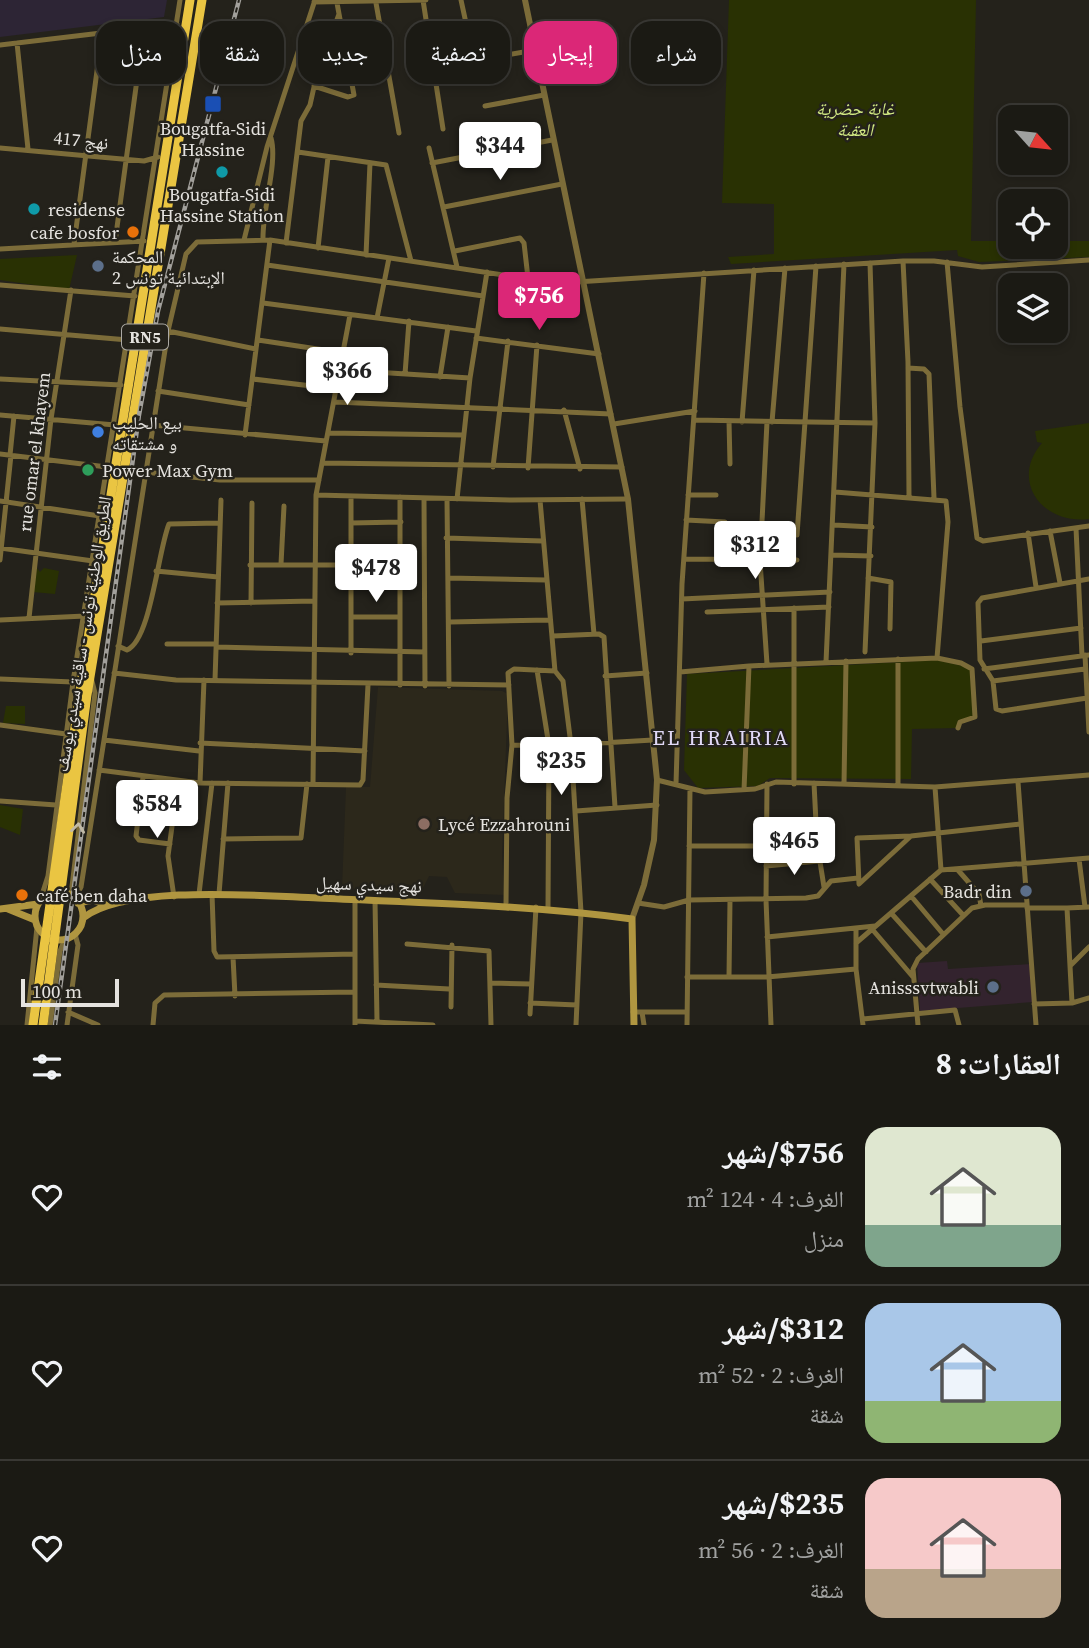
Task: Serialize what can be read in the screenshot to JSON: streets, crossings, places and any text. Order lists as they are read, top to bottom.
{
  "streets": {
    "highway": ["RN5", "الطريق الوطنية تونس - ساقية سيدي يوسف"],
    "main road": ["نهج سيدي سهيل"],
    "street": ["نهج 417", "rue omar el khayem"]
  },
  "districts": ["EL HRAIRIA"],
  "parks": ["غابة حضرية العقبة"],
  "places": {
    "transit": ["Bougatfa-Sidi Hassine"],
    "other": [
      "Bougatfa-Sidi Hassine Station",
      "residense",
      "cafe bosfor",
      "المحكمة الإبتدائية تونس 2",
      "بيع الحليب و مشتقاته",
      "Power Max Gym",
      "Lycé Ezzahrouni",
      "Badr din",
      "café ben daha",
      "Anisssvtwabli"
    ]
  },
  "scale_bar": "100 m",
  "north": "bottom right",
  "page": {
    "chip": [
      "شراء",
      "إيجار",
      "تصفية",
      "جديد",
      "شقة",
      "منزل"
    ],
    "price": [
      "$344",
      "$756",
      "$366",
      "$312",
      "$478",
      "$235",
      "$584",
      "$465"
    ],
    "scale": "100 m",
    "heading": "العقارات: 8",
    "list": [
      {
        "name": "$756/شهر",
        "note": "الغرف: 4 · 124 m² · منزل"
      },
      {
        "name": "$312/شهر",
        "note": "الغرف: 2 · 52 m² · شقة"
      },
      {
        "name": "$235/شهر",
        "note": "الغرف: 2 · 56 m² · شقة"
      }
    ]
  }
}
